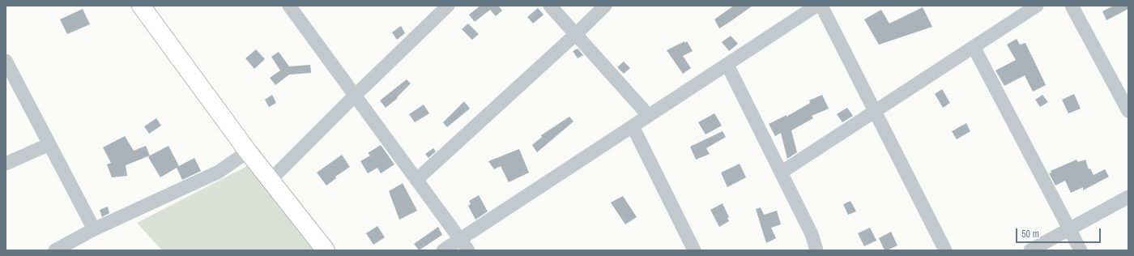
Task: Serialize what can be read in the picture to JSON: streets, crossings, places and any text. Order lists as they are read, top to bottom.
{
  "scale_bar": "50 m"
}
